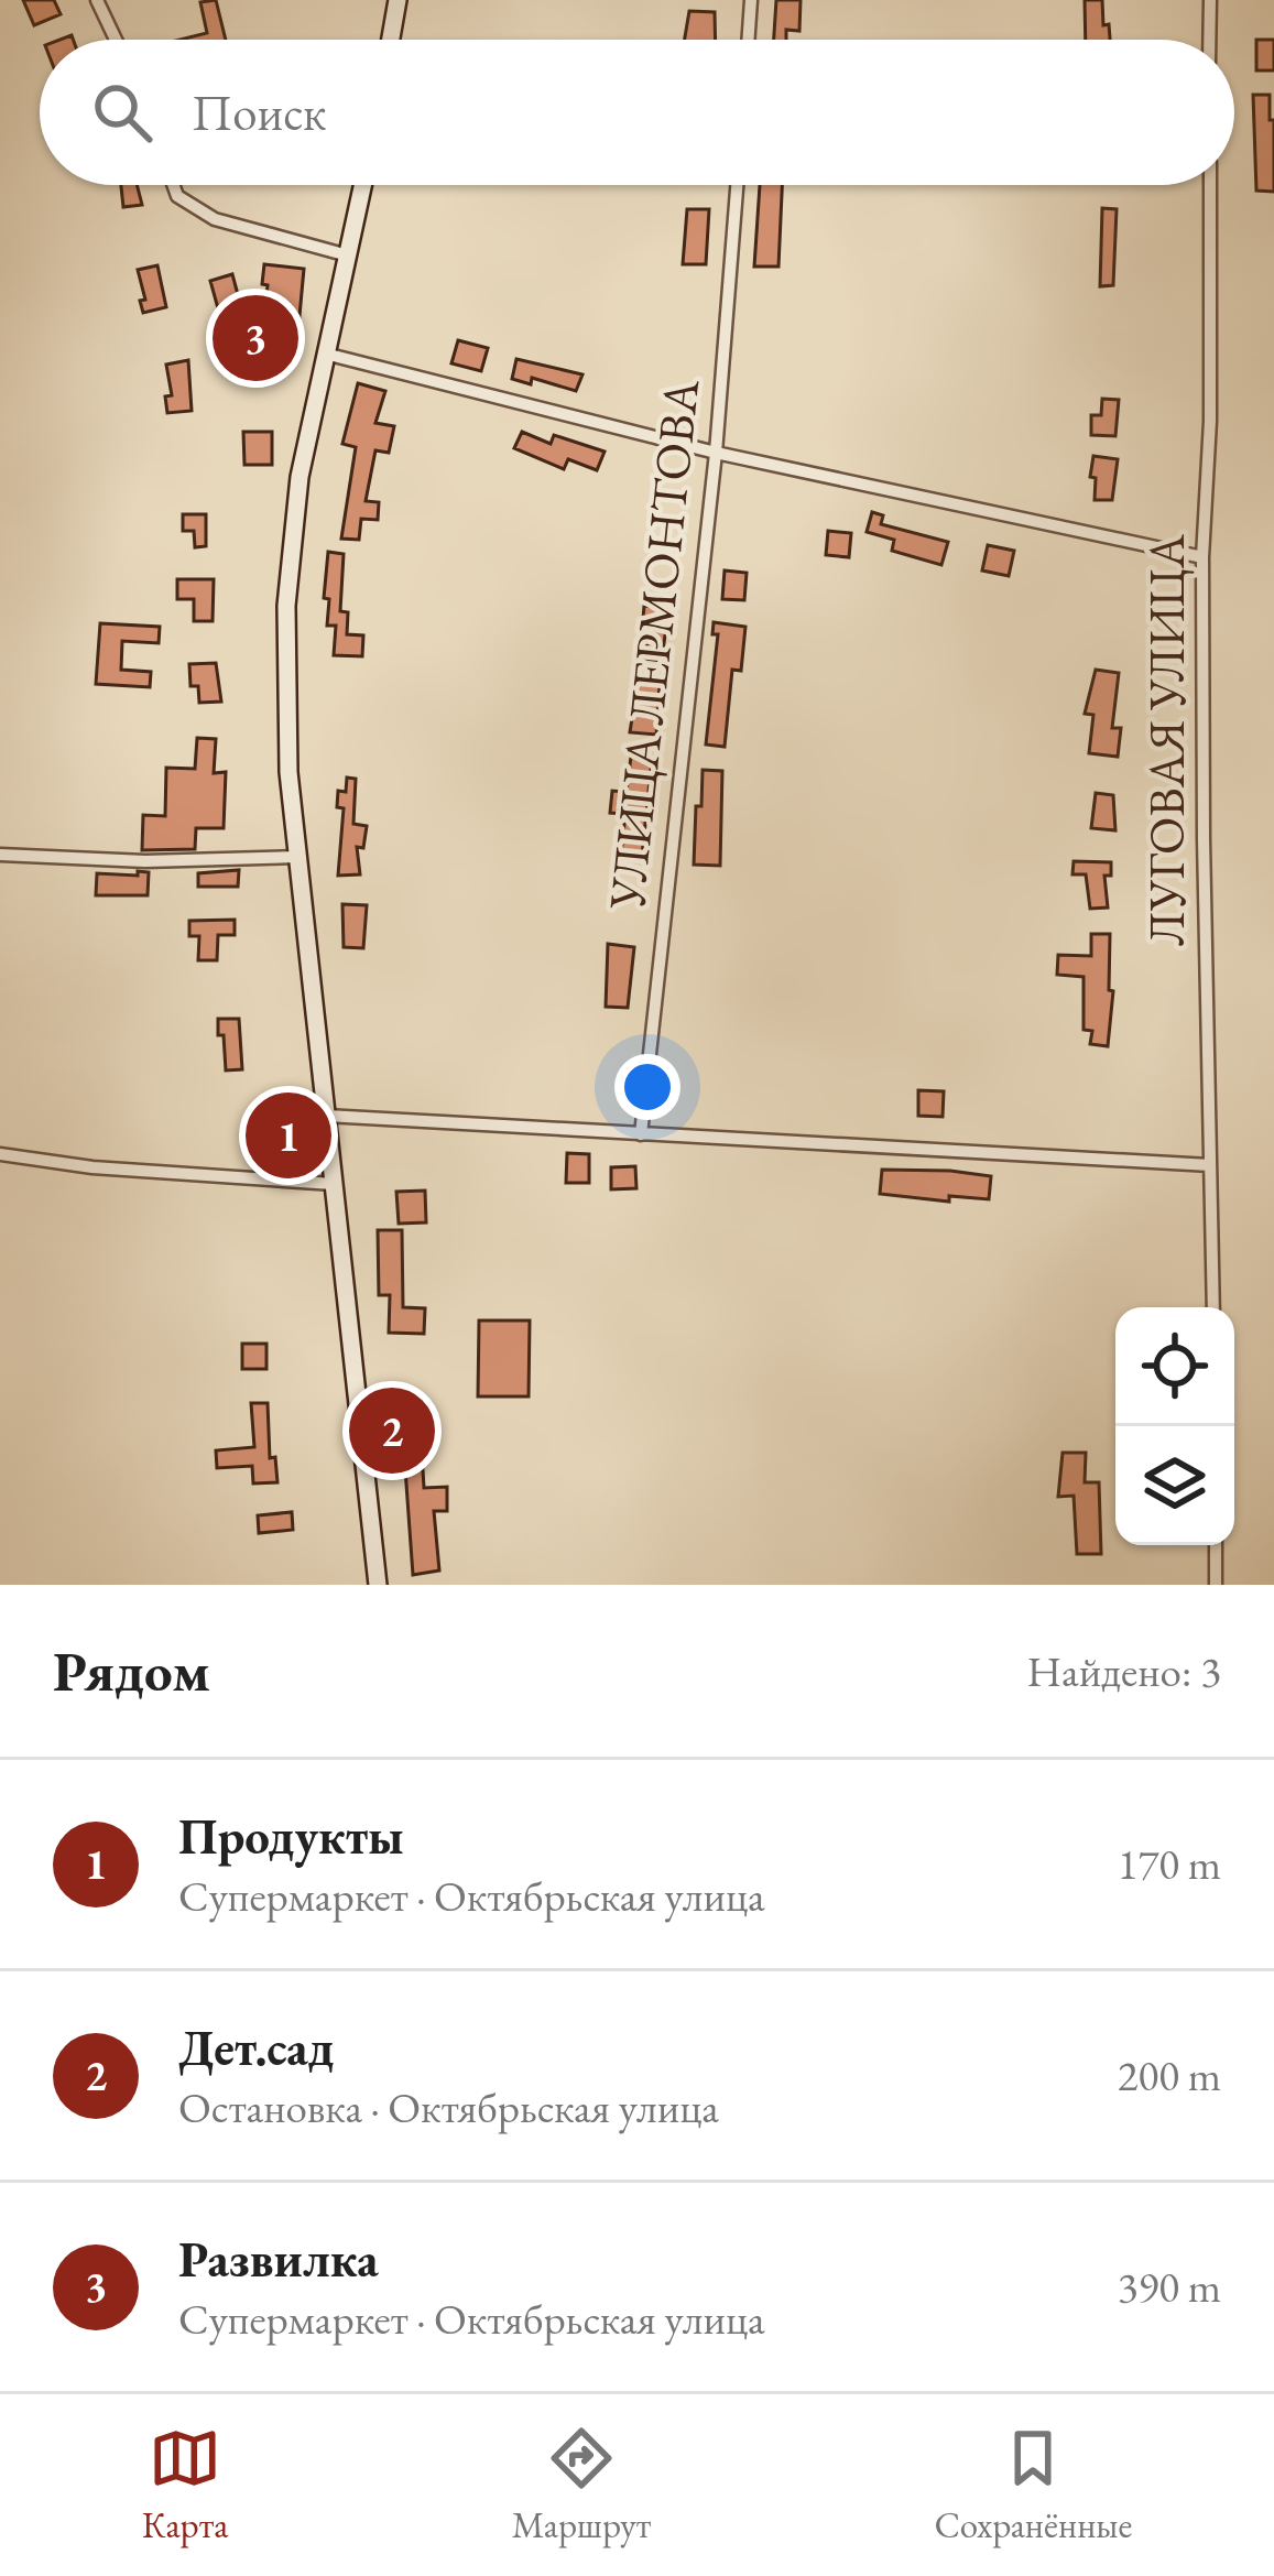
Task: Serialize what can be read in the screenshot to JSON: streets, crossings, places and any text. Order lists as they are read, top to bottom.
{
  "streets": {
    "street": ["УЛИЦА ЛЕРМОНТОВА", "ЛУГОВАЯ УЛИЦА"]
  },
  "page": {
    "search": "Поиск",
    "pins": ["3", "1", "2"],
    "heading": ["Рядом", "Найдено: 3"],
    "list": [
      {
        "mark": "1",
        "name": "Продукты",
        "note": "Супермаркет · Октябрьская улица",
        "value": "170 m"
      },
      {
        "mark": "2",
        "name": "Дет.сад",
        "note": "Остановка · Октябрьская улица",
        "value": "200 m"
      },
      {
        "mark": "3",
        "name": "Развилка",
        "note": "Супермаркет · Октябрьская улица",
        "value": "390 m"
      }
    ],
    "nav": ["Карта", "Маршрут", "Сохранённые"]
  }
}
